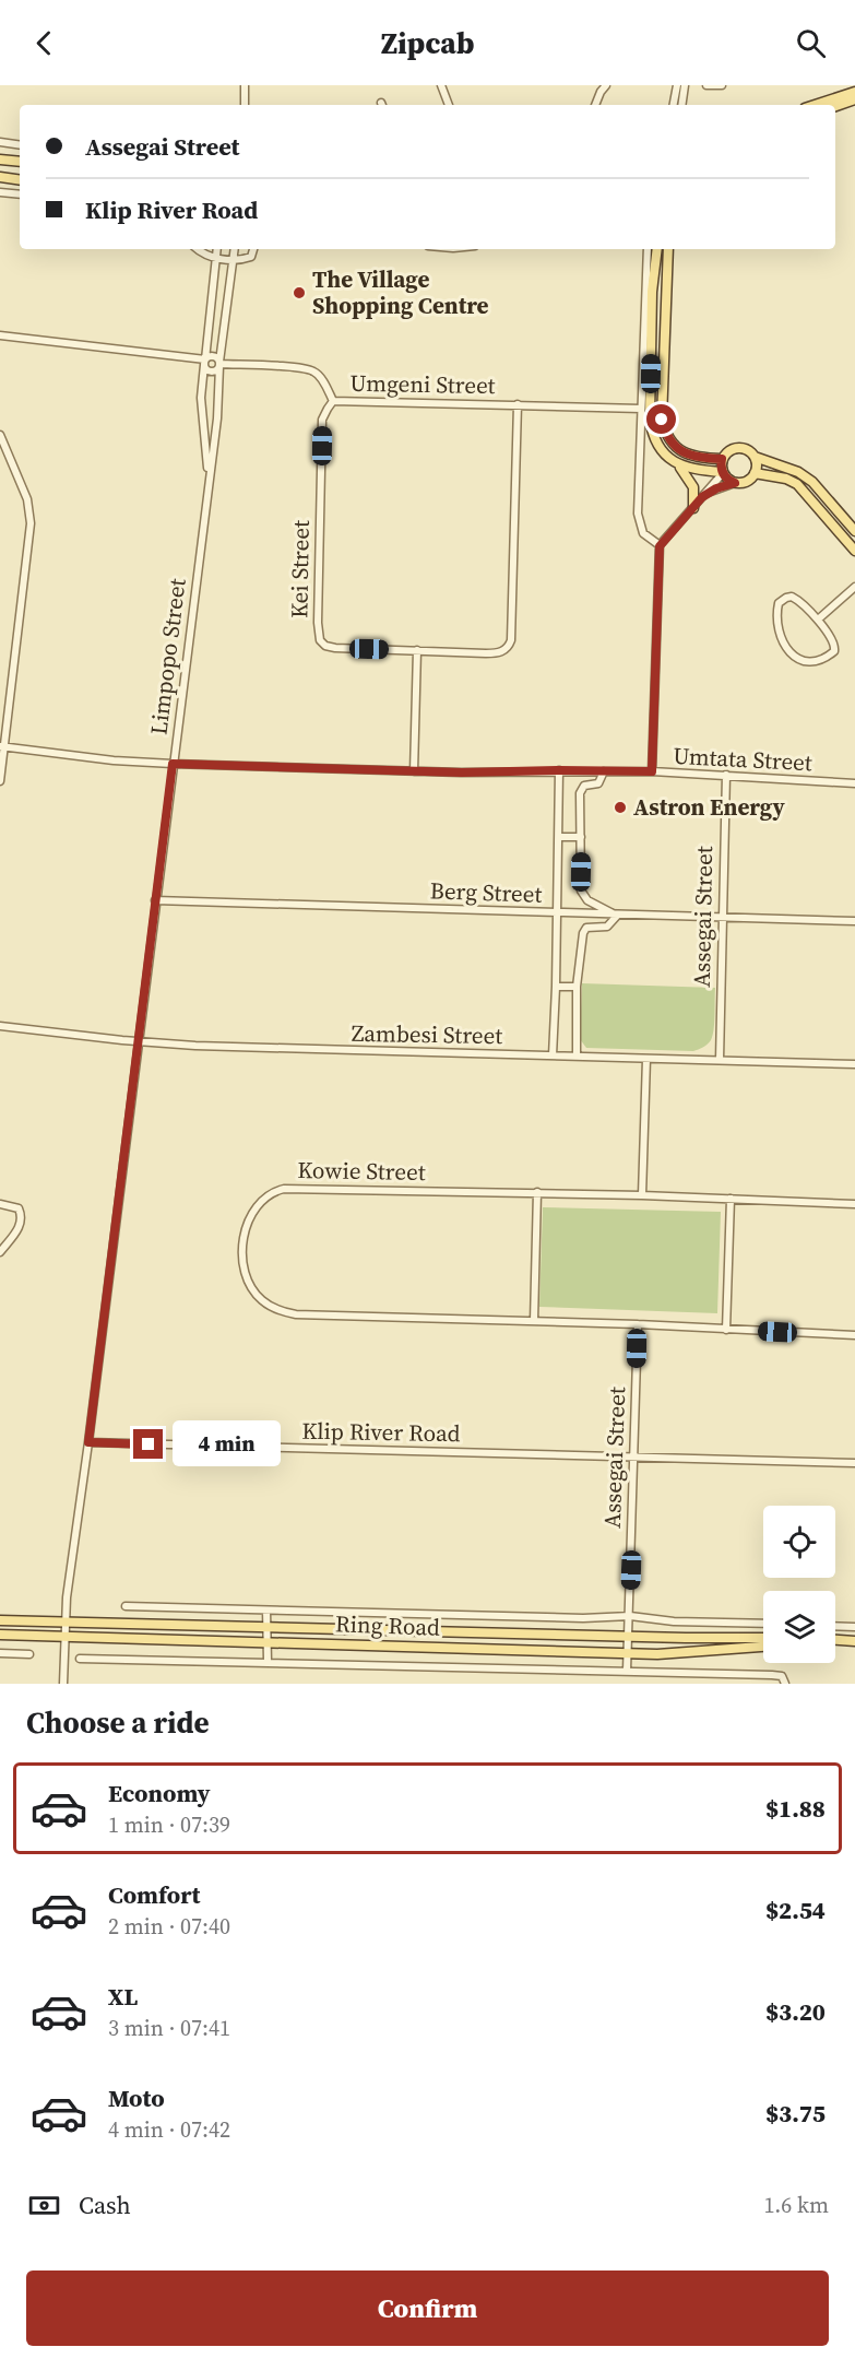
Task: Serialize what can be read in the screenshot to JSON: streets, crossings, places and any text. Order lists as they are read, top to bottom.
{
  "streets": {
    "main road": ["Ring Road"],
    "street": [
      "Umgeni Street",
      "Kei Street",
      "Limpopo Street",
      "Umtata Street",
      "Berg Street",
      "Assegai Street",
      "Zambesi Street",
      "Kowie Street",
      "Klip River Road"
    ]
  },
  "crossings": [
    ["Umgeni Street", "Kei Street"],
    ["Umgeni Street", "Limpopo Street"],
    ["Limpopo Street", "Umtata Street"],
    ["Limpopo Street", "Berg Street"],
    ["Limpopo Street", "Zambesi Street"],
    ["Limpopo Street", "Klip River Road"],
    ["Limpopo Street", "Ring Road"],
    ["Umtata Street", "Assegai Street"],
    ["Berg Street", "Assegai Street"],
    ["Assegai Street", "Zambesi Street"],
    ["Assegai Street", "Kowie Street"],
    ["Assegai Street", "Klip River Road"],
    ["Assegai Street", "Ring Road"]
  ],
  "places": ["The Village Shopping Centre", "Astron Energy"],
  "page": {
    "header": "Zipcab",
    "banner": ["Assegai Street", "Klip River Road"],
    "bubble": "4 min",
    "heading": "Choose a ride",
    "list": [
      {
        "name": "Economy",
        "note": "1 min · 07:39",
        "value": "$1.88"
      },
      {
        "name": "Comfort",
        "note": "2 min · 07:40",
        "value": "$2.54"
      },
      {
        "name": "XL",
        "note": "3 min · 07:41",
        "value": "$3.20"
      },
      {
        "name": "Moto",
        "note": "4 min · 07:42",
        "value": "$3.75"
      }
    ],
    "pay": ["Cash", "1.6 km"],
    "buttons": "Confirm"
  }
}
